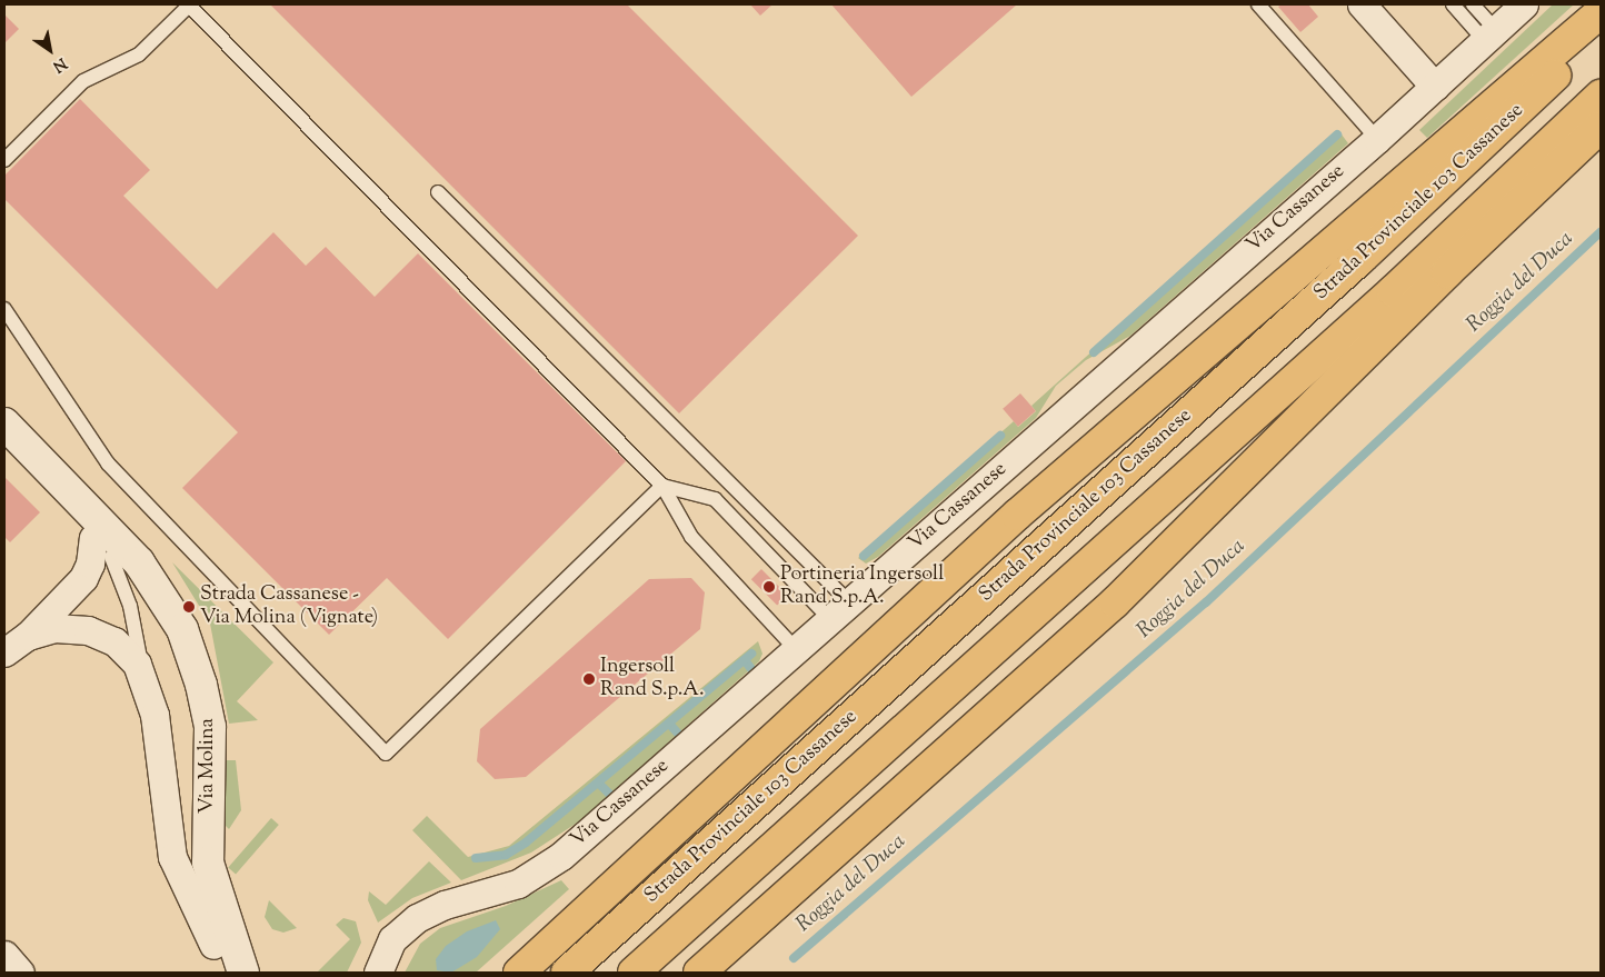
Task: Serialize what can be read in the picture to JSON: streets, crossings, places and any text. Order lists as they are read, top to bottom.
{
  "streets": {
    "highway": ["Strada Provinciale 103 Cassanese"],
    "main road": ["Via Molina"],
    "street": ["Via Cassanese"]
  },
  "water": ["Roggia del Duca"],
  "places": ["Portineria Ingersoll Rand S.p.A.", "Strada Cassanese - Via Molina (Vignate)", "Ingersoll Rand S.p.A."],
  "north": "bottom right"
}
